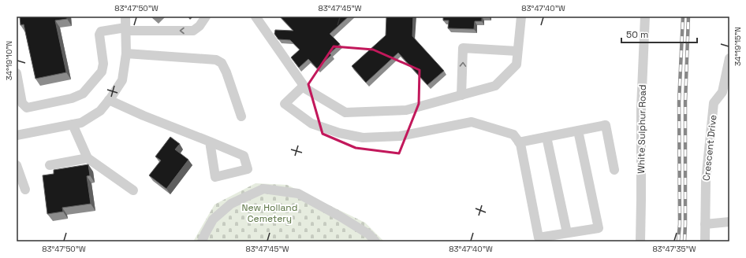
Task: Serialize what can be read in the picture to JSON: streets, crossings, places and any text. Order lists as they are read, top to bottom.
{
  "streets": {
    "street": ["White Sulphur Road", "Crescent Drive"]
  },
  "parks": ["New Holland Cemetery"],
  "scale_bar": "50 m",
  "coordinates": [
    "83°47'50\"W",
    "83°47'45\"W",
    "83°47'40\"W",
    "34°19'15\"N",
    "34°19'10\"N",
    "83°47'35\"W"
  ]
}
